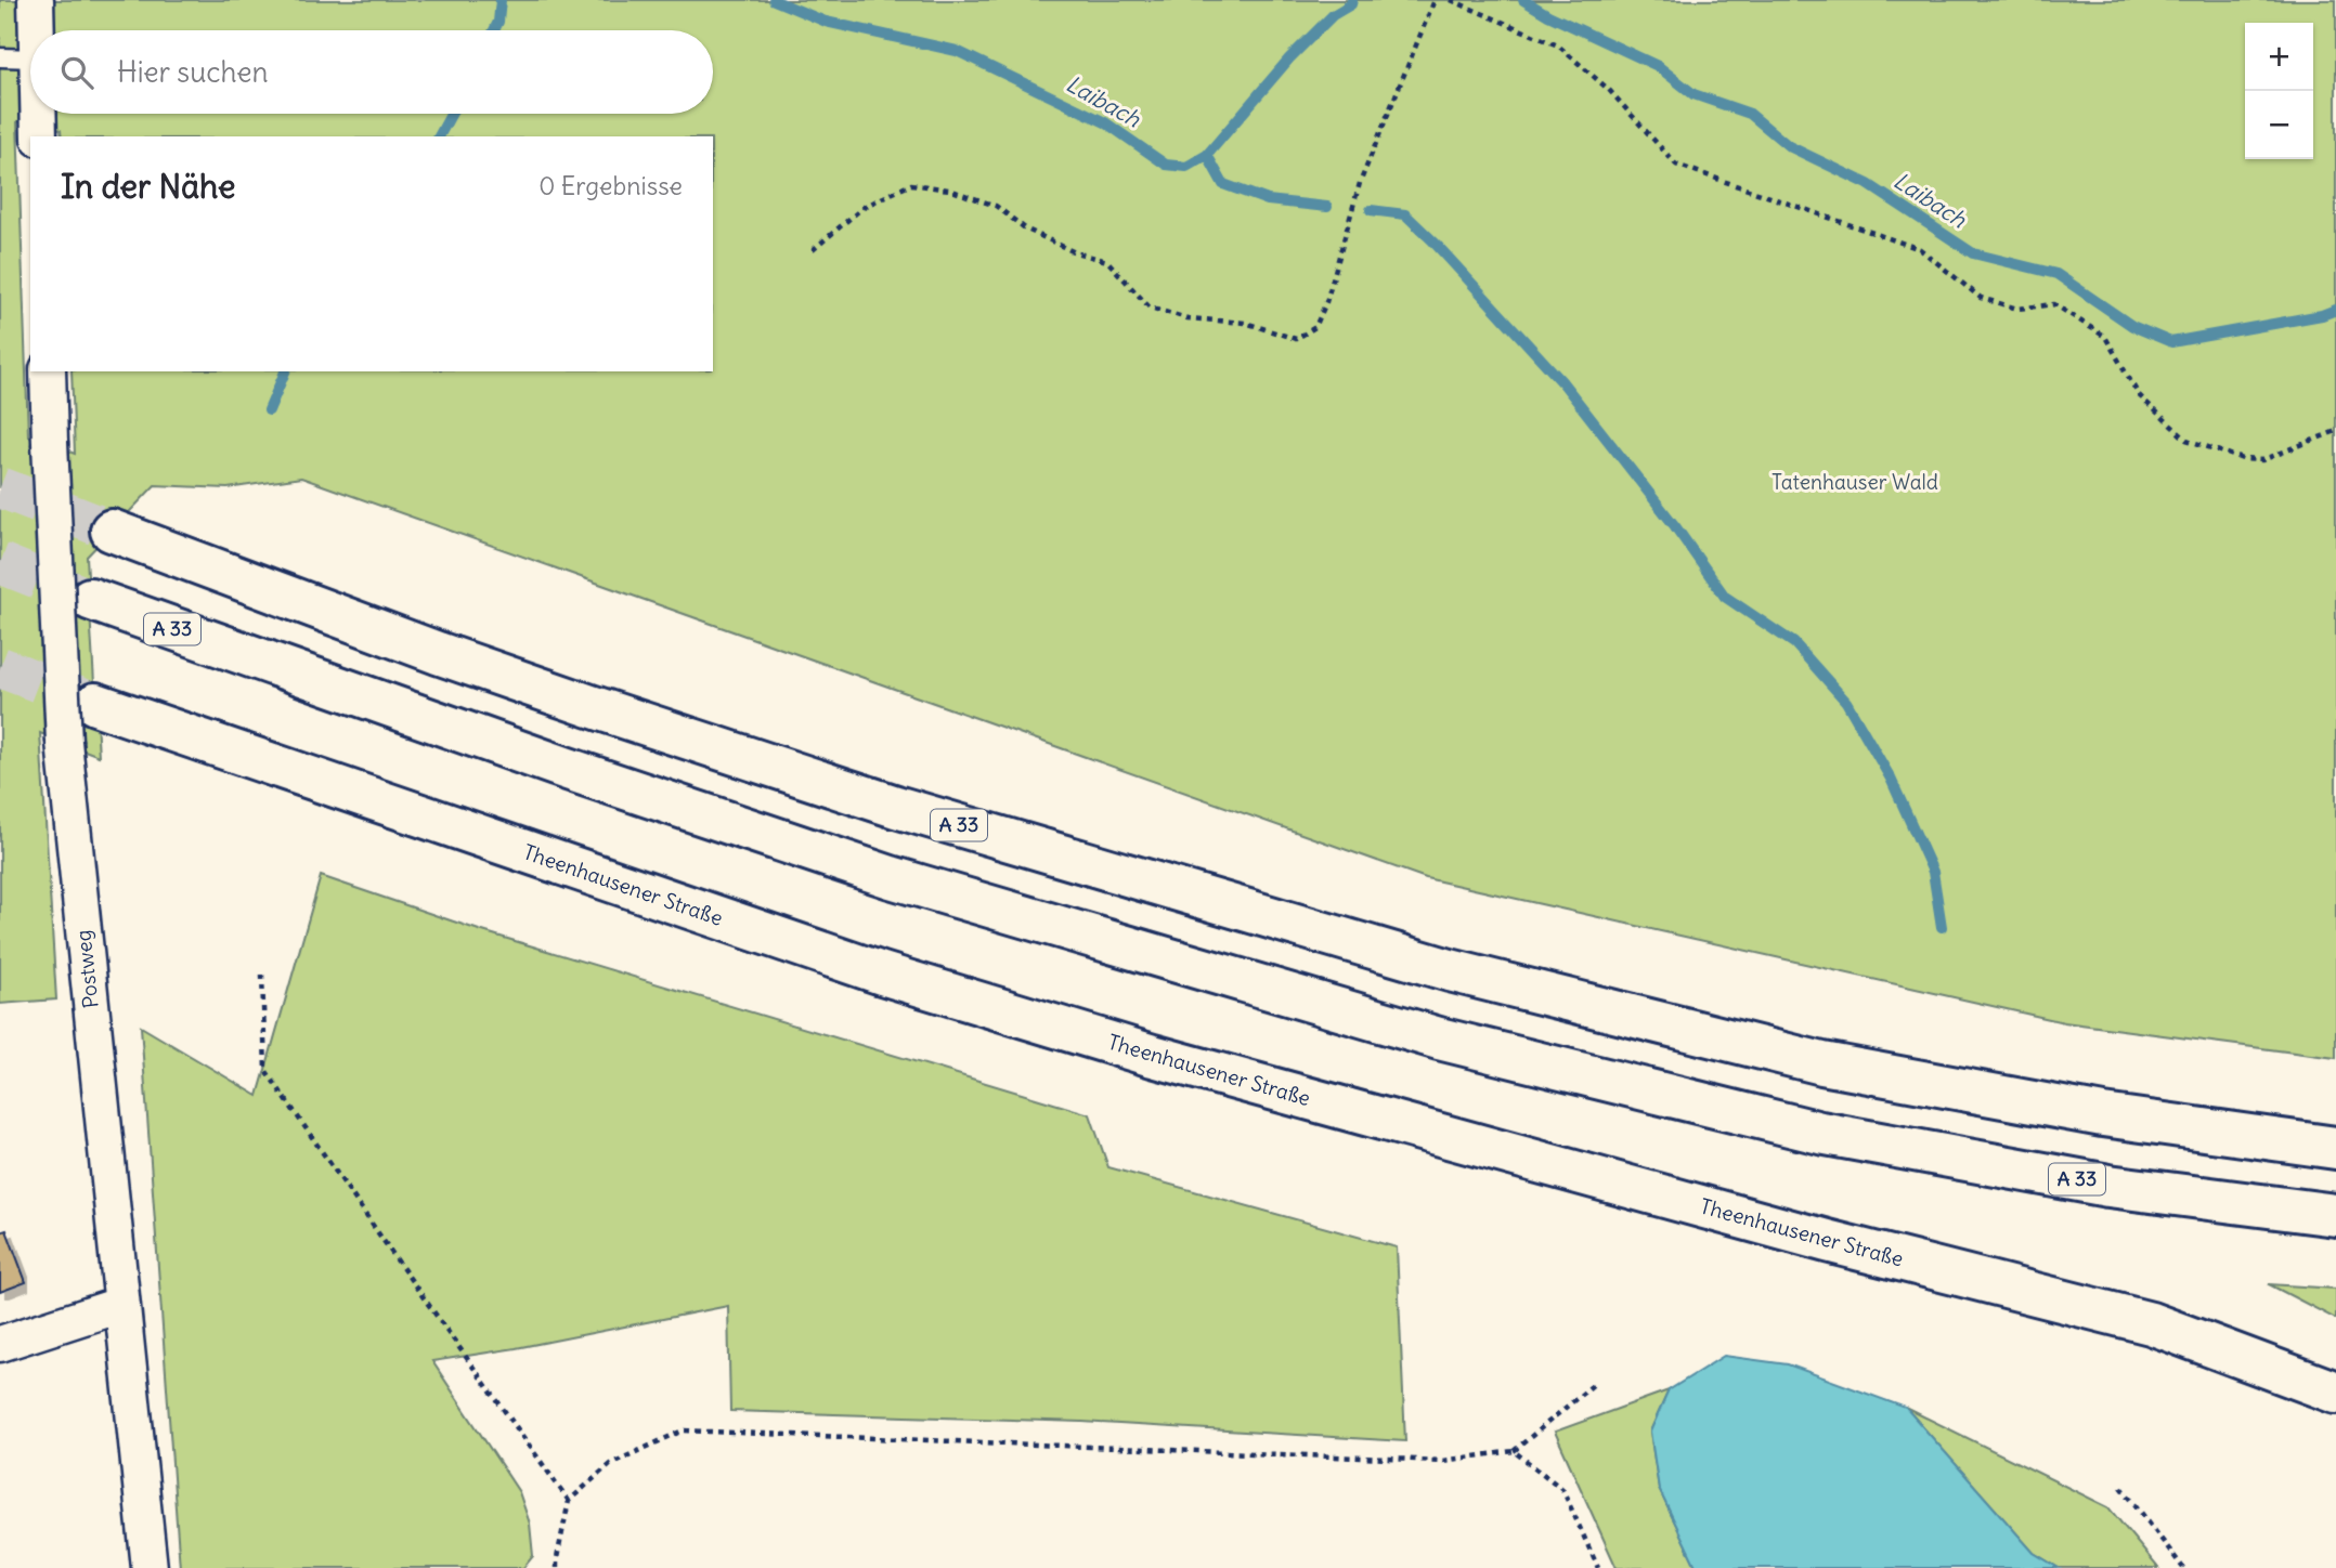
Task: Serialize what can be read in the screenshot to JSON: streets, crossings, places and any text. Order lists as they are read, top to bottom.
{
  "streets": {
    "main road": ["A 33", "Theenhausener Straße"],
    "street": ["Postweg"]
  },
  "water": ["Laibach"],
  "parks": ["Tatenhauser Wald"],
  "page": {
    "map_buttons": ["+", "−"],
    "search": "Hier suchen",
    "heading": ["In der Nähe", "0 Ergebnisse"]
  }
}
